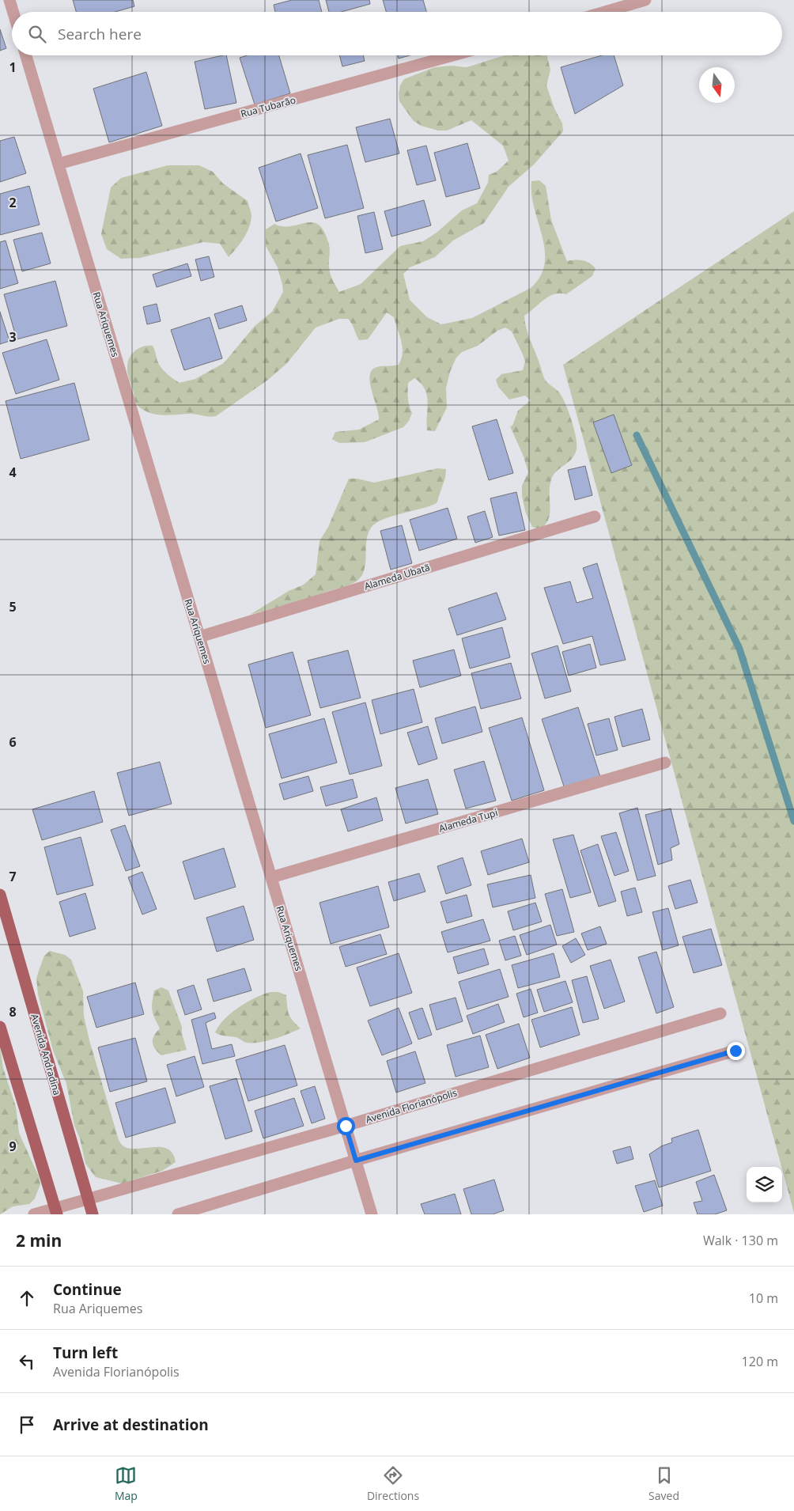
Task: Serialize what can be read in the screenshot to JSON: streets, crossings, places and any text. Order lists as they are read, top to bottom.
{
  "streets": {
    "main road": ["Avenida Andradina"],
    "street": [
      "Rua Tubarão",
      "Rua Ariquemes",
      "Alameda Ubatã",
      "Alameda Tupi",
      "Avenida Florianópolis"
    ]
  },
  "crossings": [
    ["Rua Tubarão", "Rua Ariquemes"],
    ["Rua Ariquemes", "Alameda Ubatã"],
    ["Rua Ariquemes", "Alameda Tupi"],
    ["Rua Ariquemes", "Avenida Florianópolis"],
    ["Avenida Andradina", "Avenida Florianópolis"]
  ],
  "north": "bottom",
  "page": {
    "search": "Search here",
    "heading": ["2 min", "Walk · 130 m"],
    "list": [
      ["Continue", "Rua Ariquemes", "10 m"],
      ["Turn left", "Avenida Florianópolis", "120 m"],
      "Arrive at destination"
    ],
    "nav": ["Map", "Directions", "Saved"]
  },
  "grid": {
    "rows": [
      "1",
      "2",
      "3",
      "4",
      "5",
      "6",
      "7",
      "8",
      "9"
    ]
  }
}
